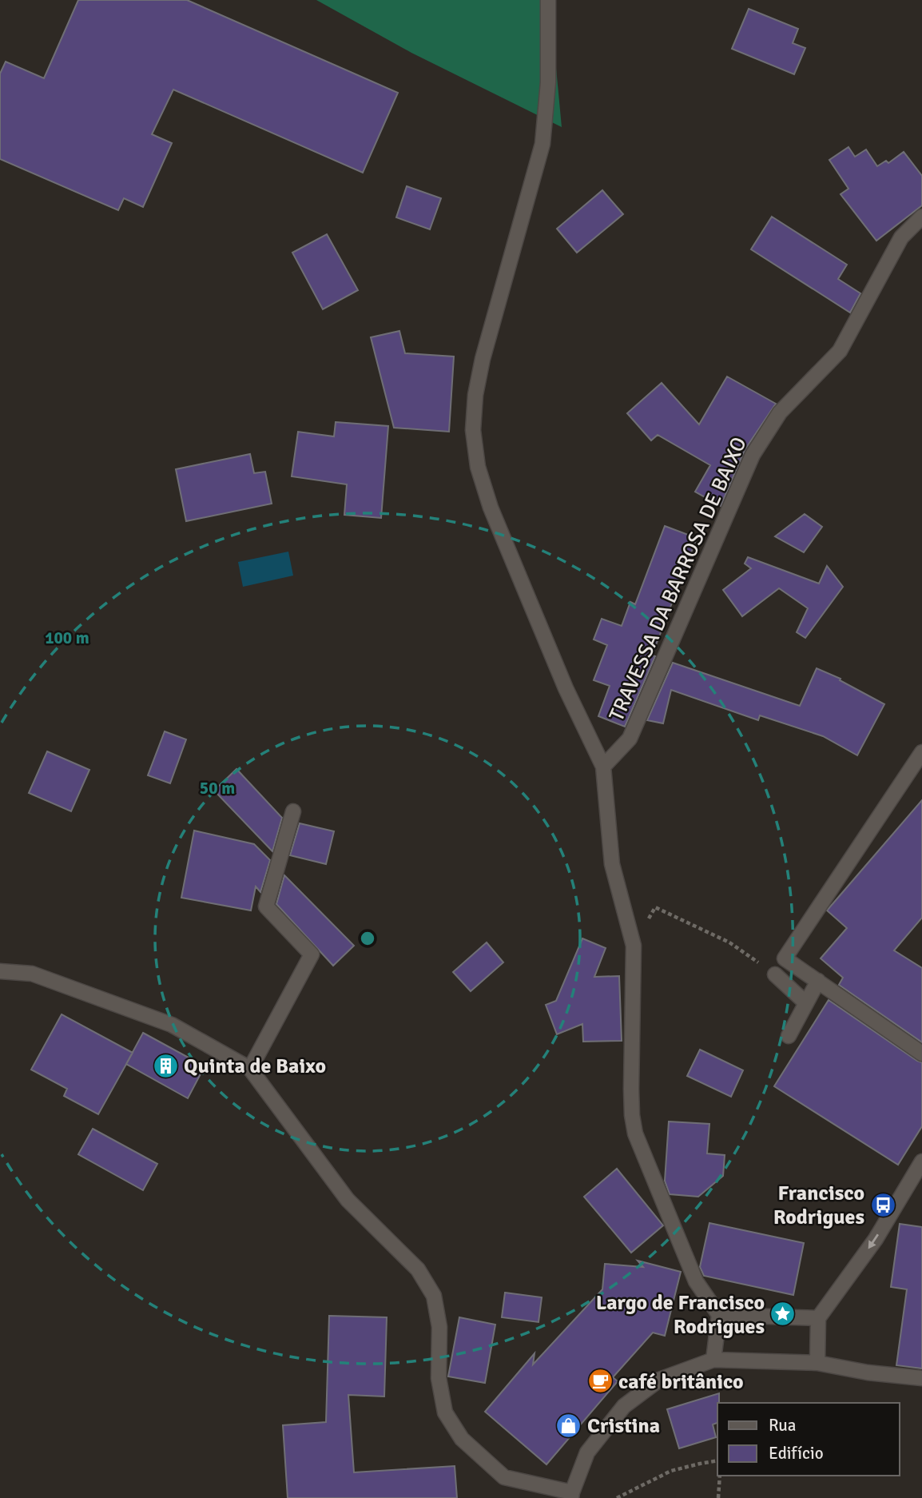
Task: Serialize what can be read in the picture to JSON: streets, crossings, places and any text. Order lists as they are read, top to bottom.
{
  "streets": {
    "street": ["TRAVESSA DA BARROSA DE BAIXO"]
  },
  "places": {
    "building": ["Quinta de Baixo"],
    "bus stop": ["Francisco Rodrigues"],
    "place": ["Largo de Francisco Rodrigues"],
    "cafe": ["café britânico"],
    "shop": ["Cristina"]
  },
  "legend": ["Rua", "Edifício"],
  "rings": ["100 m", "50 m"]
}
